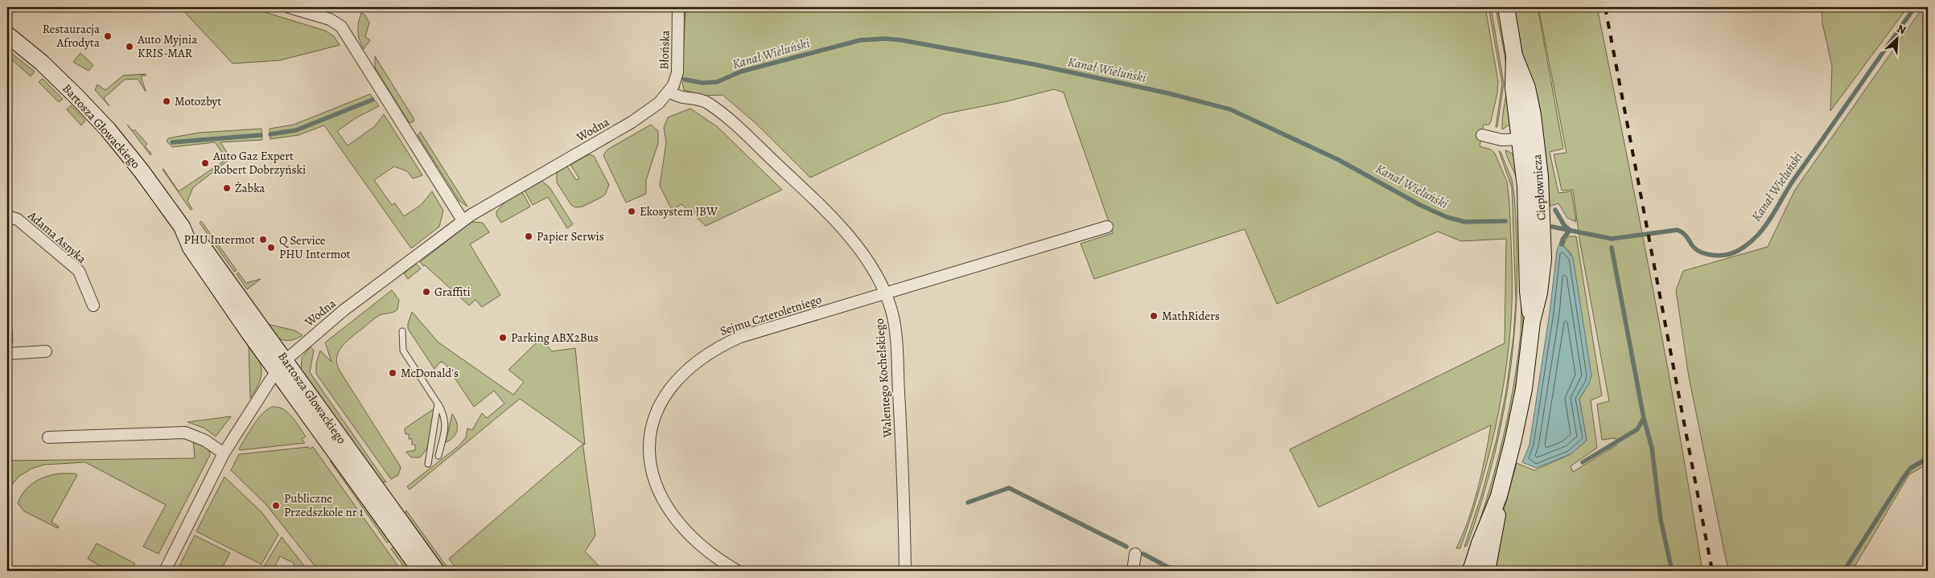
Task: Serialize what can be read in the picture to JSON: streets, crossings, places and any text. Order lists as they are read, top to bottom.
{
  "streets": {
    "street": [
      "Błońska",
      "Bartosza Głowackiego",
      "Wodna",
      "Ciepłownicza",
      "Adama Asnyka",
      "Sejmu Czteroletniego",
      "Walentego Kochelskiego"
    ]
  },
  "crossings": [
    ["Błońska", "Wodna"],
    ["Błońska", "Walentego Kochelskiego"],
    ["Bartosza Głowackiego", "Wodna"],
    ["Wodna", "Walentego Kochelskiego"],
    ["Sejmu Czteroletniego", "Walentego Kochelskiego"]
  ],
  "water": ["Kanał Wieluński"],
  "places": [
    "Restauracja Afrodyta",
    "Auto Myjnia KRIS-MAR",
    "Motozbyt",
    "Auto Gaz Expert Robert Dobrzyński",
    "Żabka",
    "Ekosystem JBW",
    "Papier Serwis",
    "PHU Intermot",
    "Q Service PHU Intermot",
    "Graffiti",
    "MathRiders",
    "Parking ABX2Bus",
    "McDonald's",
    "Publiczne Przedszkole nr 1"
  ],
  "north": "top right"
}
